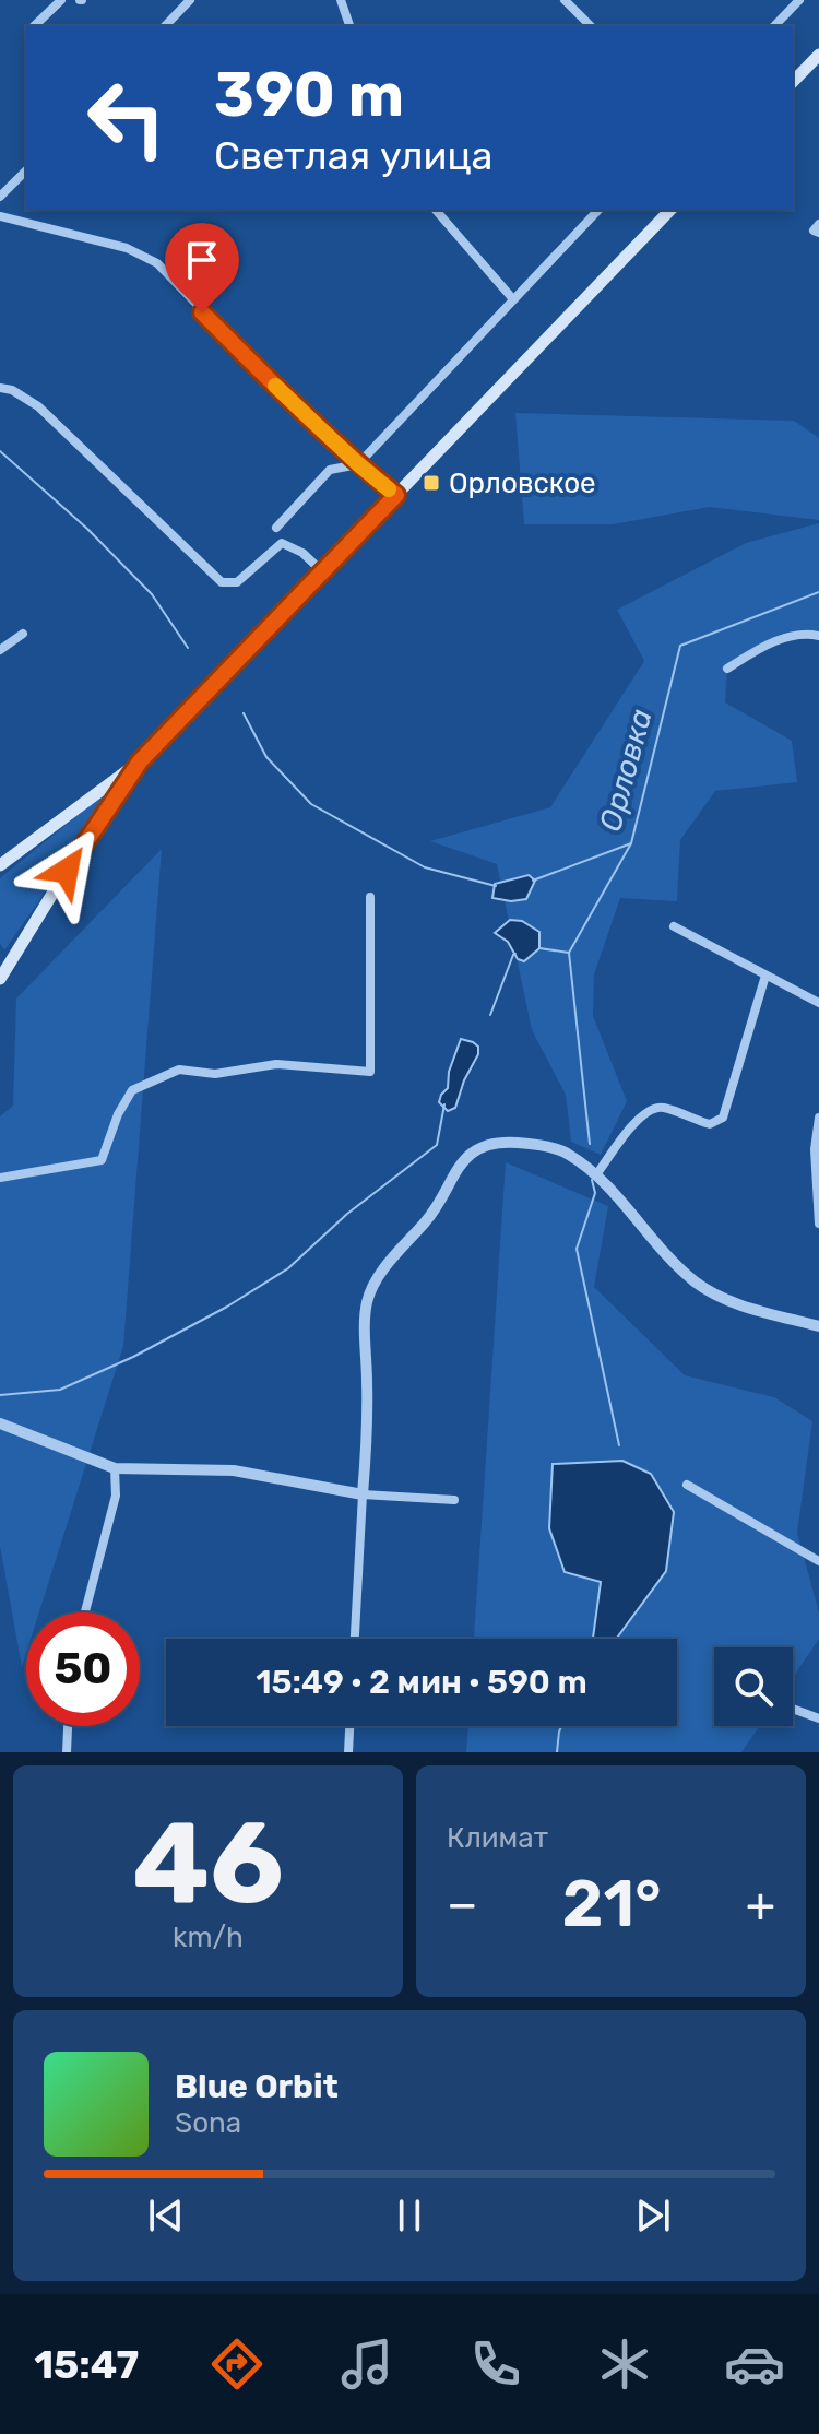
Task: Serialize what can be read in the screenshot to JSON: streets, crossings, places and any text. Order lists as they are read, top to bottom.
{
  "water": ["Орловка"],
  "places": {
    "transit": ["Орловское"]
  },
  "page": {
    "turn": ["390 m", "Светлая улица"],
    "limit": "50",
    "trip": "15:49 · 2 мин · 590 m",
    "tile": [
      ["46", "km/h"],
      "Климат"
    ],
    "heat": ["−", "21°", "+"],
    "song": ["Blue Orbit", "Sona"],
    "tabs": "15:47"
  }
}
